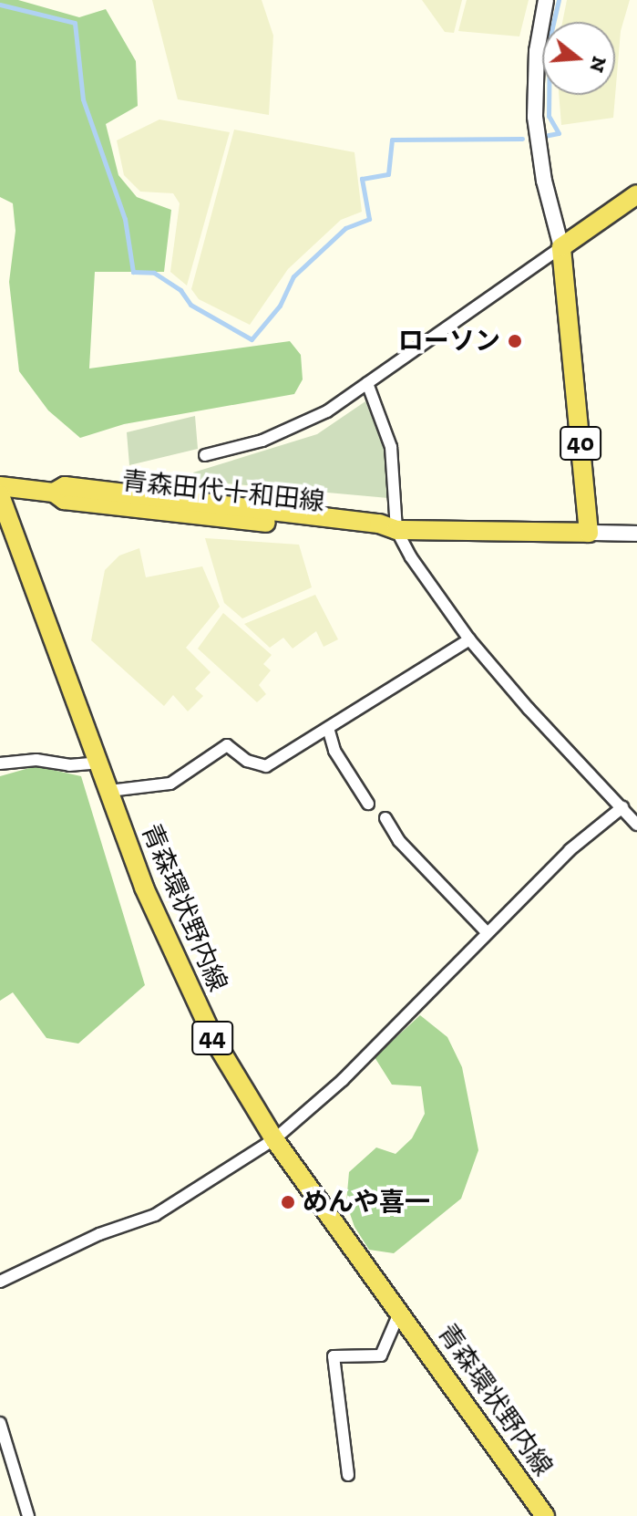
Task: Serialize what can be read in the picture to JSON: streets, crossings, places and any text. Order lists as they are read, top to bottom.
{
  "streets": {
    "main road": [
      "40",
      "青森田代十和田線",
      "青森環状野内線",
      "44"
    ]
  },
  "crossings": [
    ["40", "青森田代十和田線"]
  ],
  "places": ["ローソン", "めんや喜一"],
  "north": "right"
}
